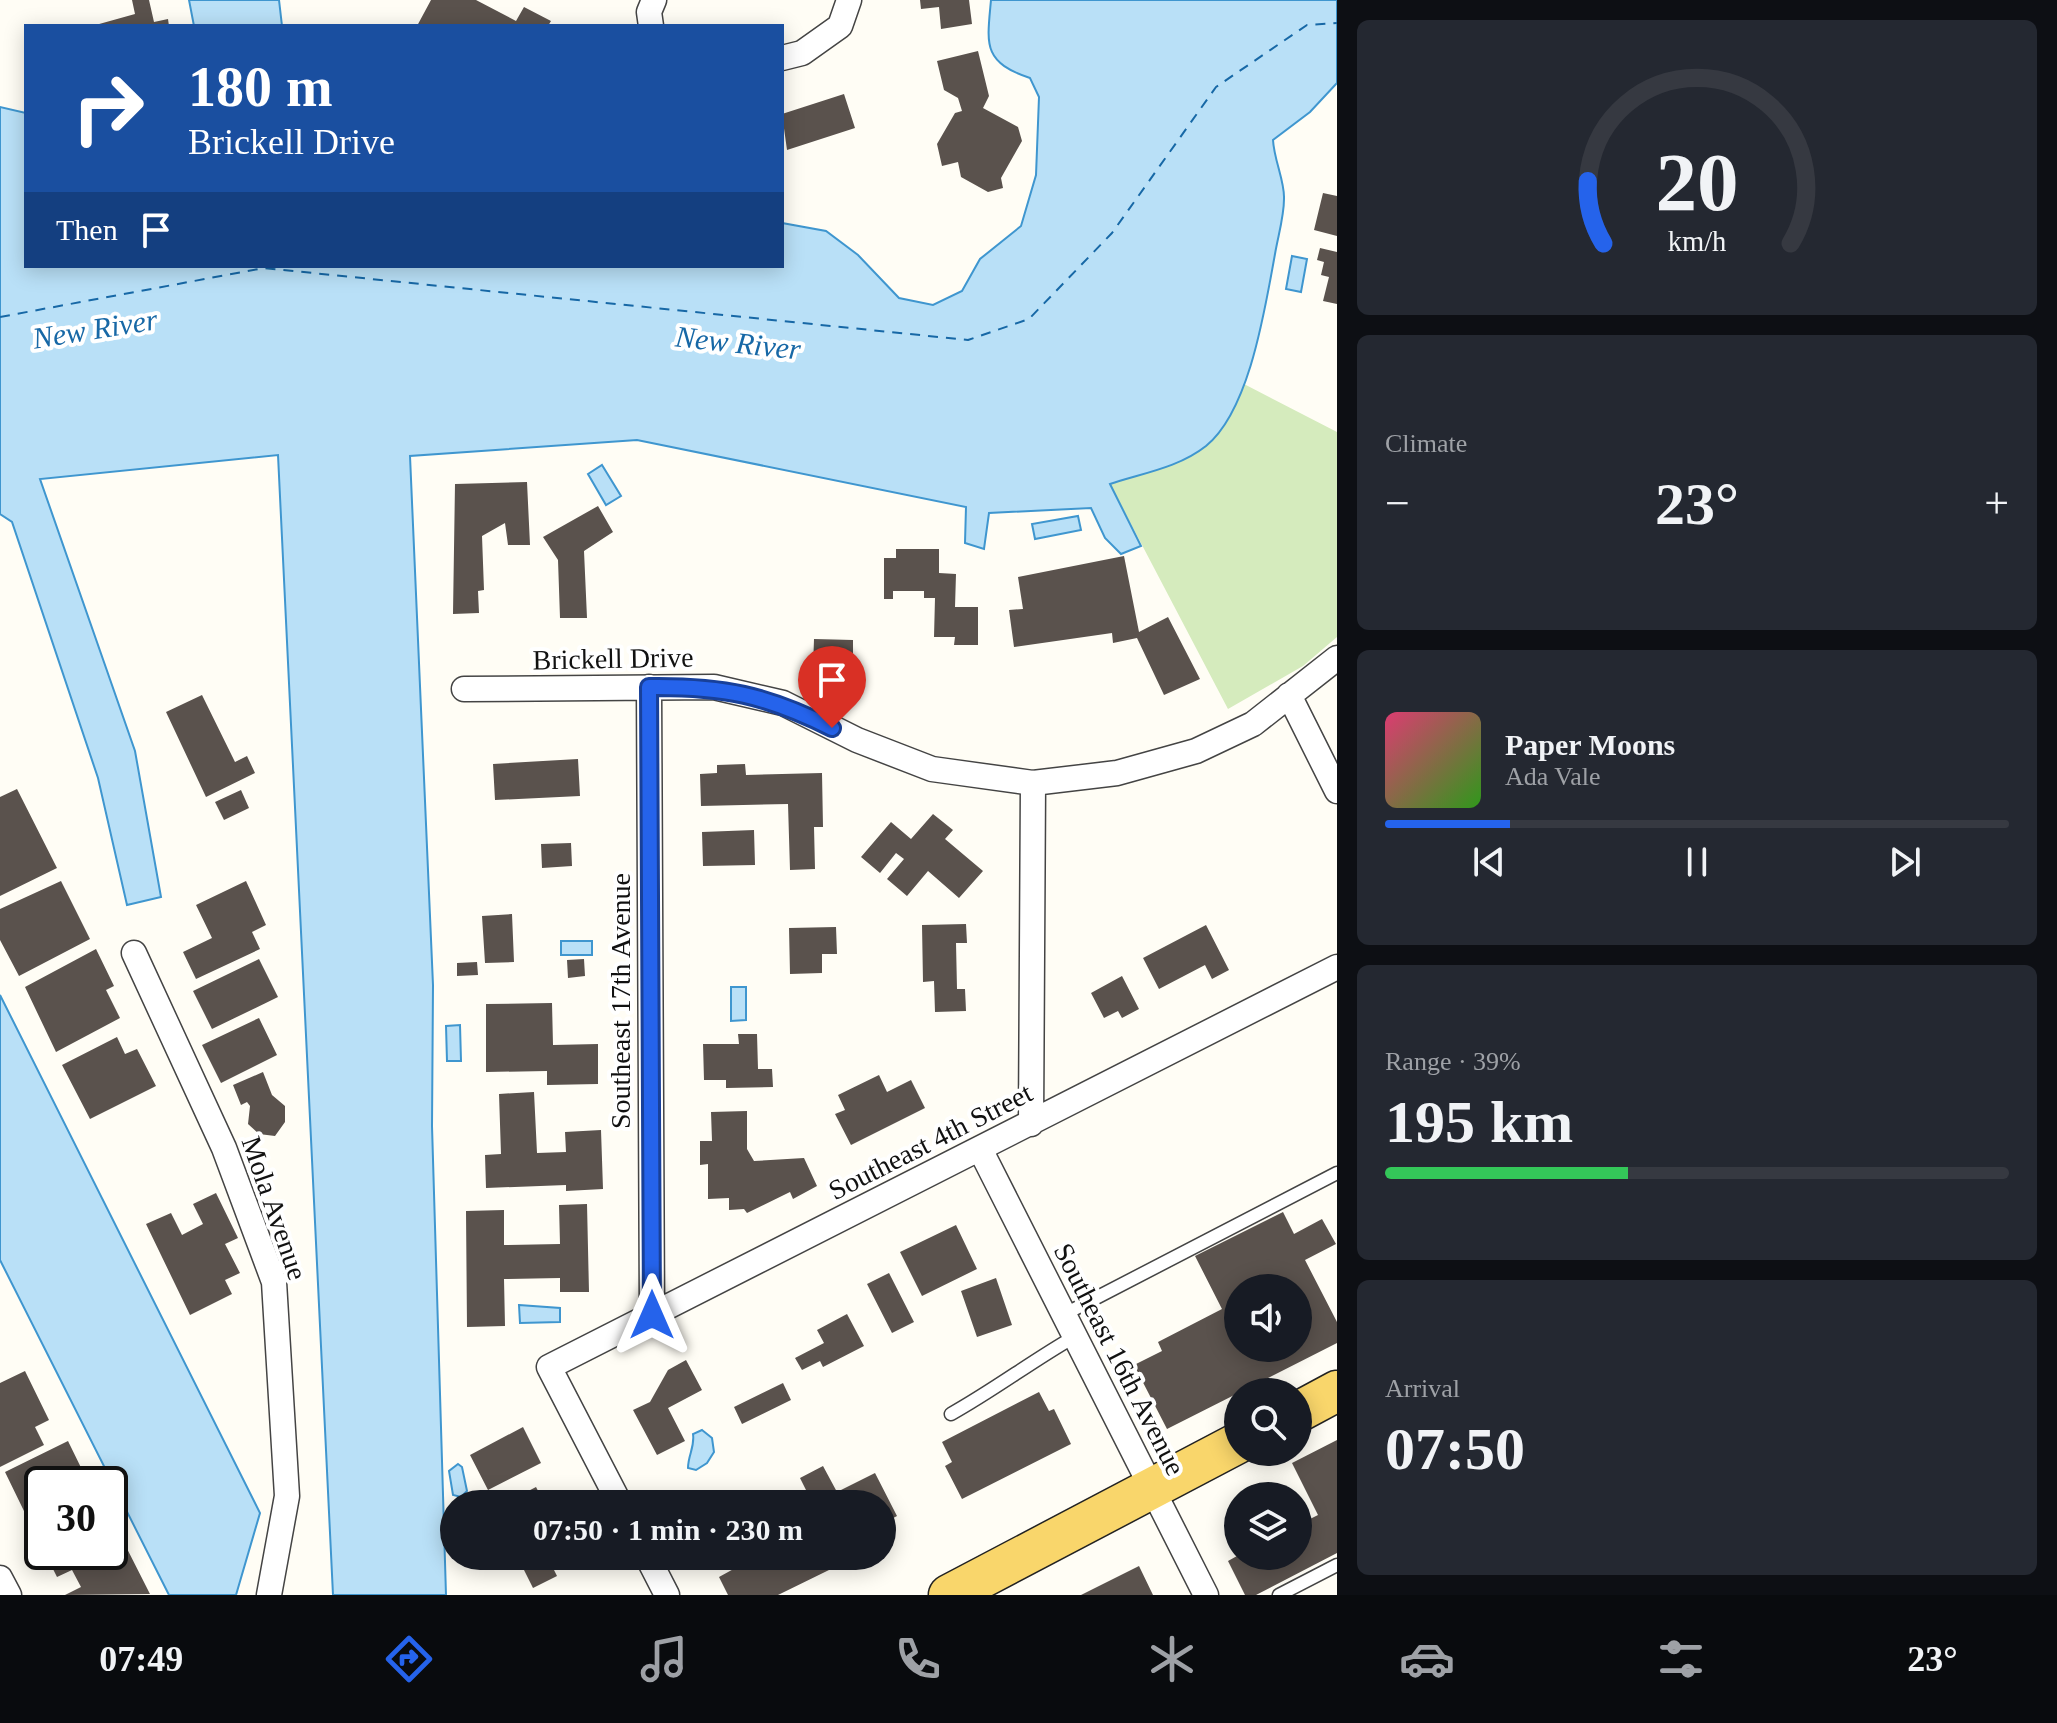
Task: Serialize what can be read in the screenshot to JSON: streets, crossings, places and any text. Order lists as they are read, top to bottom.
{
  "streets": {
    "street": [
      "Brickell Drive",
      "Southeast 17th Avenue",
      "Southeast 4th Street",
      "Mola Avenue",
      "Southeast 16th Avenue"
    ]
  },
  "crossings": [
    ["Brickell Drive", "Southeast 17th Avenue"],
    ["Southeast 17th Avenue", "Southeast 4th Street"],
    ["Southeast 4th Street", "Southeast 16th Avenue"]
  ],
  "water": ["New River"],
  "page": {
    "turn": ["180 m", "Brickell Drive"],
    "then": "Then",
    "tile": [
      "Climate",
      ["Range · 39%", "195 km"],
      ["Arrival", "07:50"]
    ],
    "heat": ["−", "23°", "+"],
    "song": ["Paper Moons", "Ada Vale"],
    "limit": "30",
    "trip": "07:50 · 1 min · 230 m",
    "tabs": ["07:49", "23°"],
    "gauge": ["20", "km/h"]
  }
}
